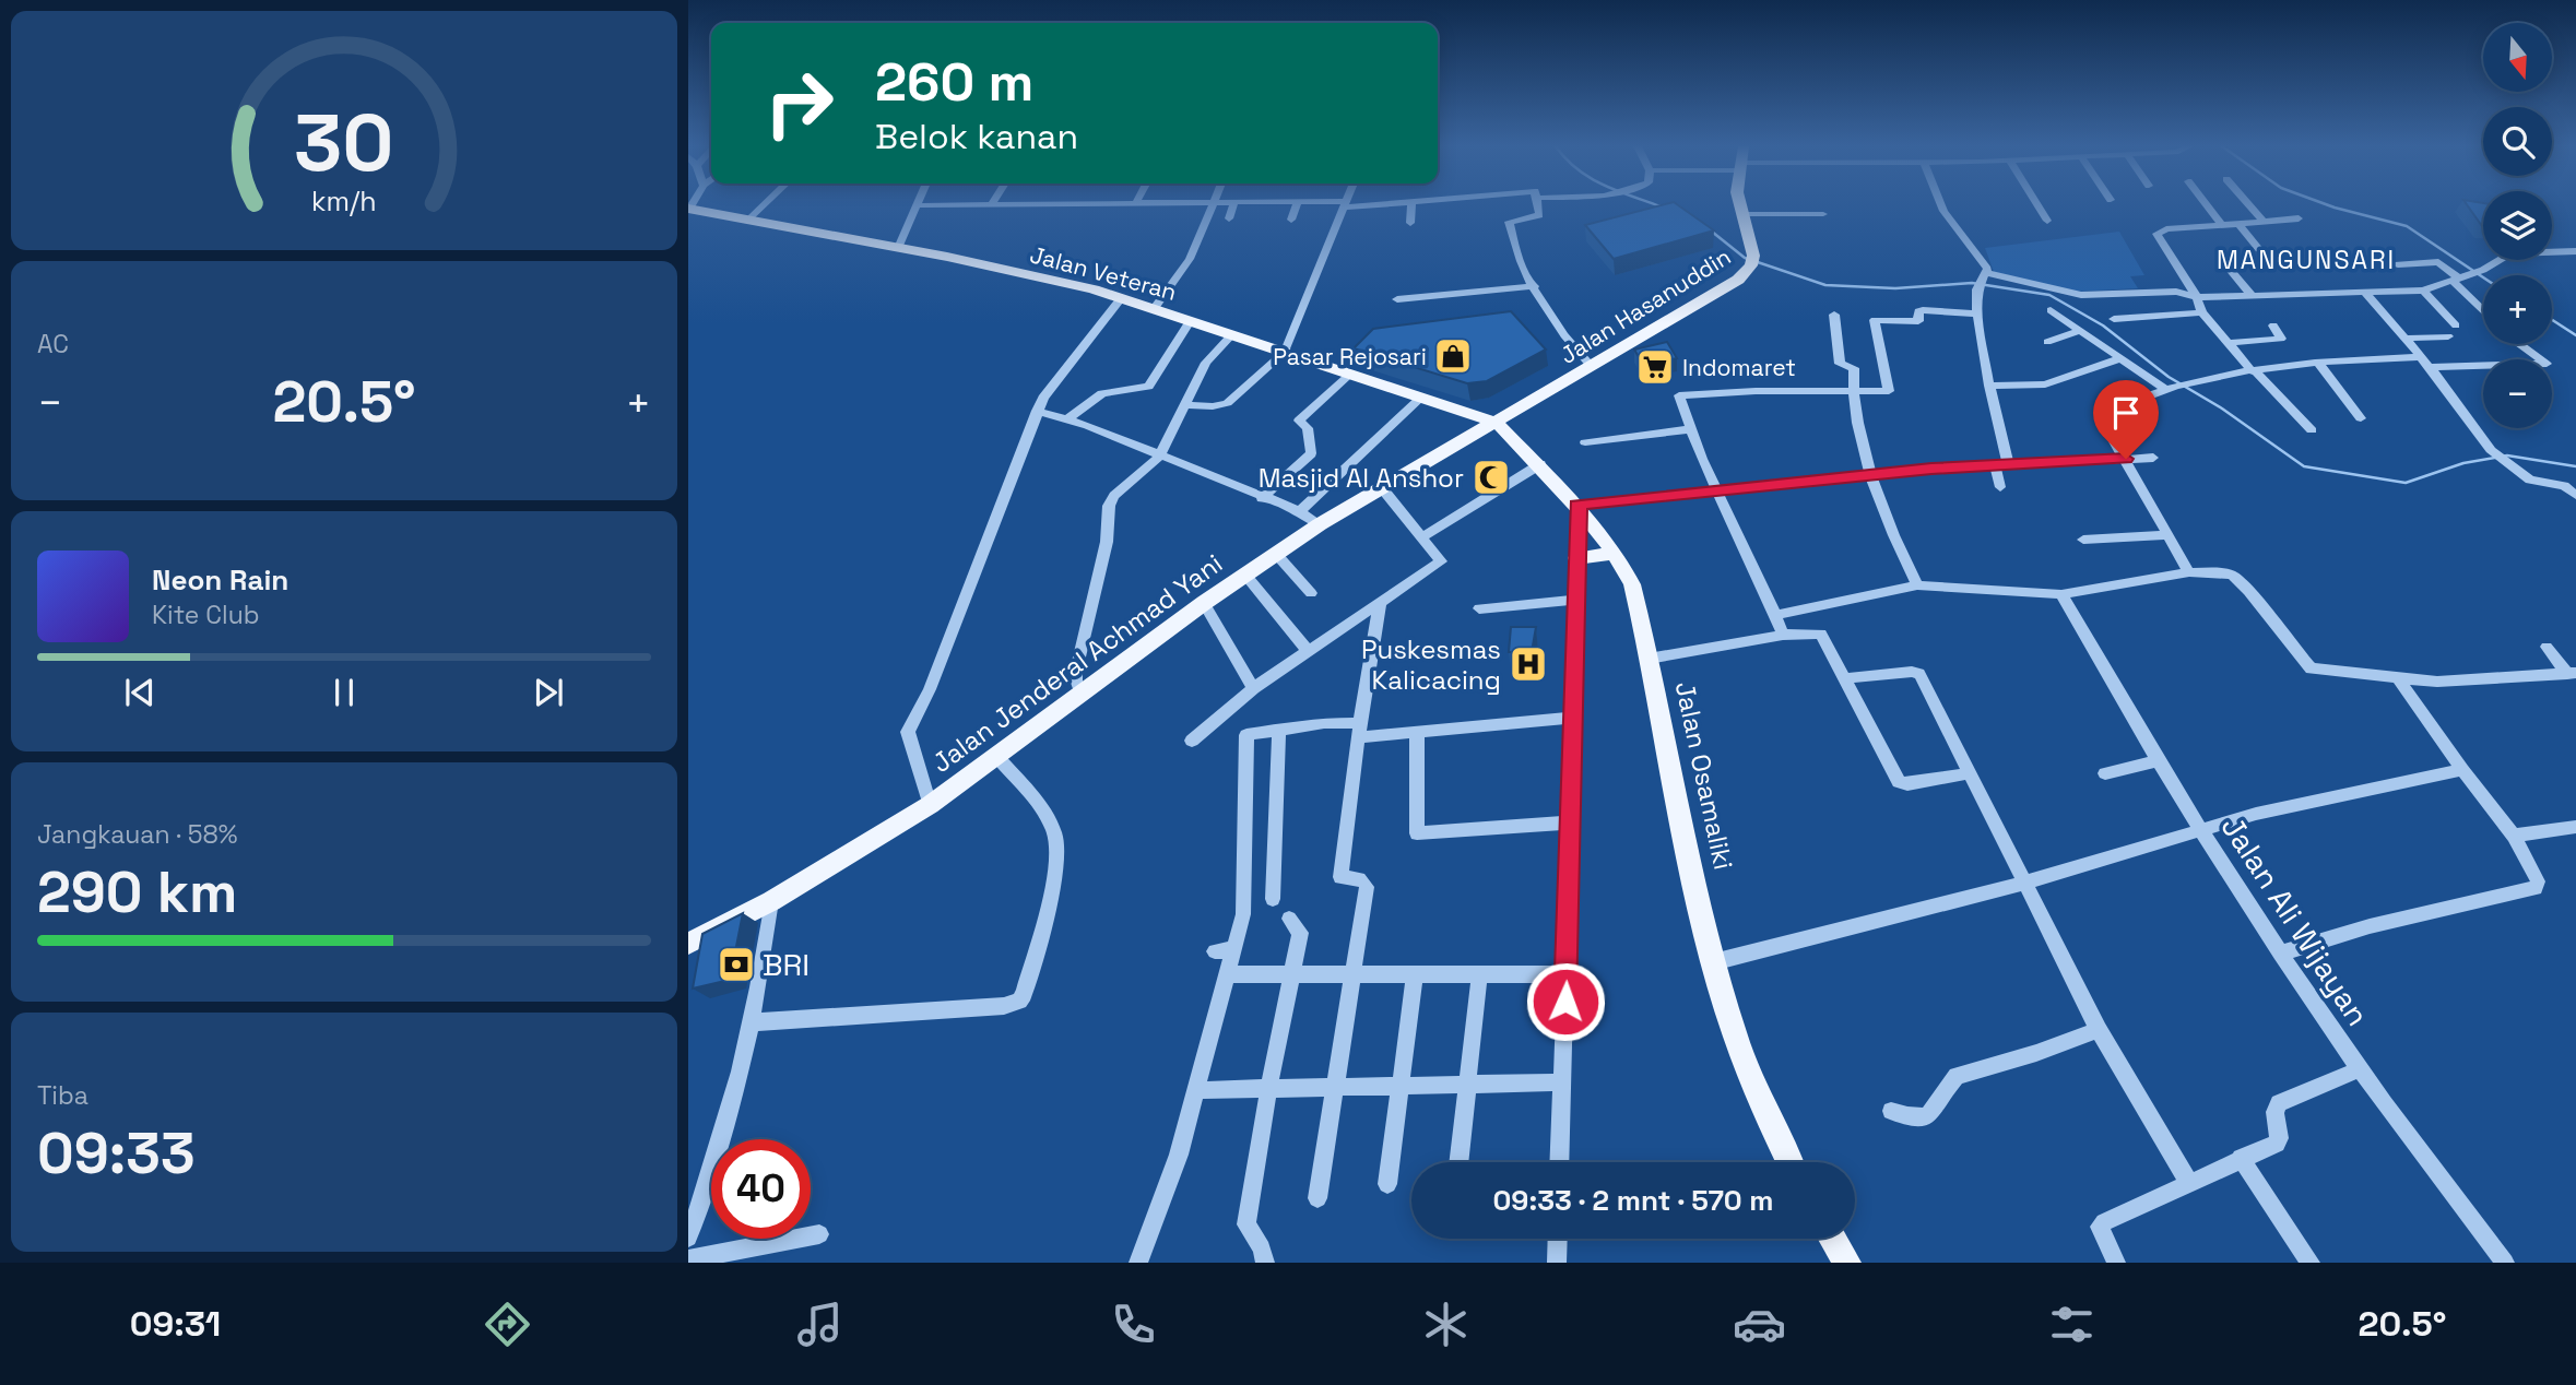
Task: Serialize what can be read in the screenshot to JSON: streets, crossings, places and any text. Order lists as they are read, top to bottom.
{
  "streets": {
    "main road": [
      "Jalan Veteran",
      "Jalan Hasanuddin",
      "Jalan Jenderal Achmad Yani",
      "Jalan Osamaliki"
    ],
    "street": ["Jalan Ali Wijayan"]
  },
  "crossings": [
    ["Jalan Veteran", "Jalan Hasanuddin"],
    ["Jalan Veteran", "Jalan Jenderal Achmad Yani"],
    ["Jalan Veteran", "Jalan Osamaliki"],
    ["Jalan Hasanuddin", "Jalan Jenderal Achmad Yani"],
    ["Jalan Hasanuddin", "Jalan Osamaliki"],
    ["Jalan Jenderal Achmad Yani", "Jalan Osamaliki"]
  ],
  "districts": ["MANGUNSARI"],
  "places": {
    "shop": ["Pasar Rejosari"],
    "supermarket": ["Indomaret"],
    "mosque": ["Masjid Al Anshor"],
    "hospital": ["Puskesmas Kalicacing"],
    "bank": ["BRI"]
  },
  "north": "bottom",
  "page": {
    "map_buttons": ["+", "−"],
    "turn": ["260 m", "Belok kanan"],
    "tile": [
      "AC",
      ["Jangkauan · 58%", "290 km"],
      ["Tiba", "09:33"]
    ],
    "heat": ["−", "20.5°", "+"],
    "song": ["Neon Rain", "Kite Club"],
    "limit": "40",
    "trip": "09:33 · 2 mnt · 570 m",
    "tabs": ["09:31", "20.5°"],
    "gauge": ["30", "km/h"]
  }
}
